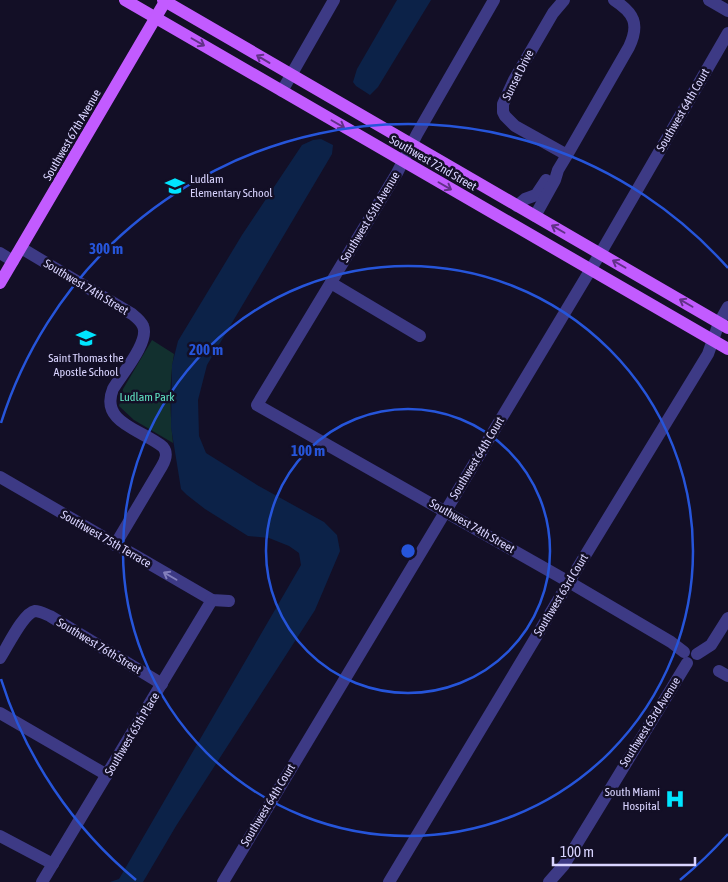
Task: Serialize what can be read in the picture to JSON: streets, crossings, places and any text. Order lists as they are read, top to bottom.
{
  "streets": {
    "main road": ["Southwest 67th Avenue", "Southwest 72nd Street"],
    "street": [
      "Sunset Drive",
      "Southwest 64th Court",
      "Southwest 65th Avenue",
      "Southwest 74th Street",
      "Southwest 75th Terrace",
      "Southwest 63rd Court",
      "Southwest 76th Street",
      "Southwest 63rd Avenue",
      "Southwest 65th Place"
    ]
  },
  "crossings": [
    ["Southwest 64th Court", "Southwest 72nd Street"],
    ["Southwest 64th Court", "Southwest 74th Street"],
    ["Southwest 67th Avenue", "Southwest 72nd Street"],
    ["Southwest 67th Avenue", "Southwest 74th Street"],
    ["Southwest 72nd Street", "Southwest 65th Avenue"],
    ["Southwest 72nd Street", "Southwest 63rd Court"],
    ["Southwest 65th Avenue", "Southwest 74th Street"],
    ["Southwest 74th Street", "Southwest 75th Terrace"],
    ["Southwest 74th Street", "Southwest 63rd Court"],
    ["Southwest 74th Street", "Southwest 63rd Avenue"],
    ["Southwest 75th Terrace", "Southwest 65th Place"],
    ["Southwest 76th Street", "Southwest 65th Place"]
  ],
  "one_way": ["Southwest 75th Terrace"],
  "parks": ["Ludlam Park"],
  "places": {
    "school or university": ["Ludlam Elementary School", "Saint Thomas the Apostle School"],
    "hospital": ["South Miami Hospital"]
  },
  "scale_bar": "100 m",
  "rings": ["300 m", "200 m", "100 m"]
}
